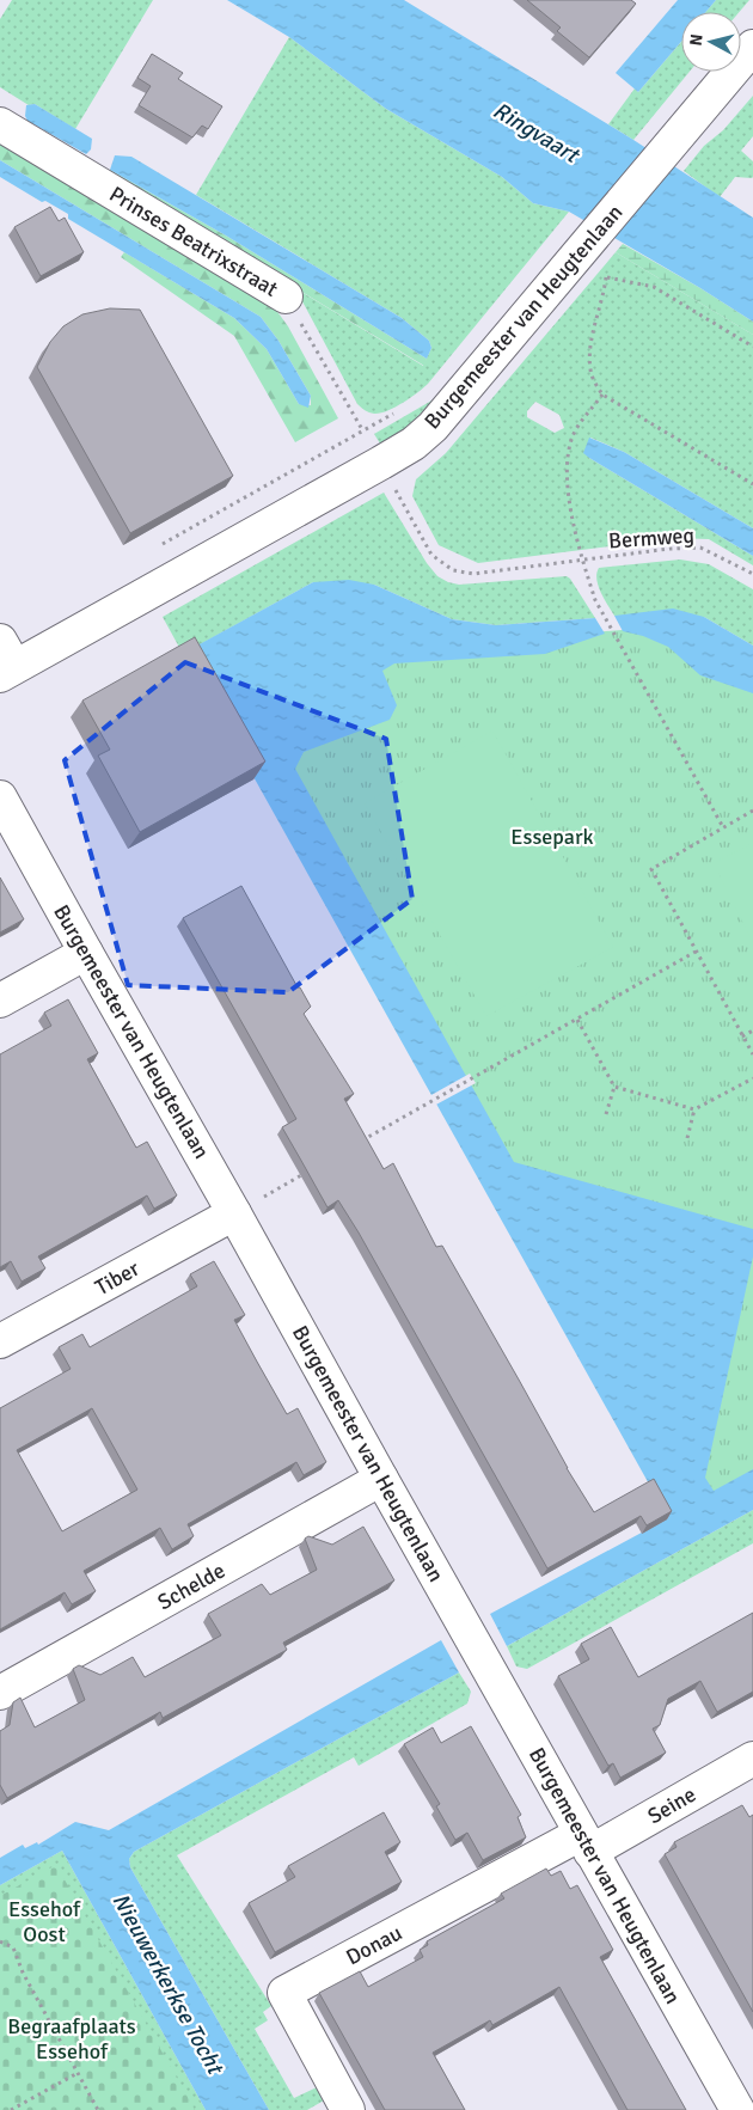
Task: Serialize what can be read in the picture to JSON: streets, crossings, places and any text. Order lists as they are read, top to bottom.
{
  "streets": {
    "street": [
      "Prinses Beatrixstraat",
      "Burgemeester van Heugtenlaan",
      "Tiber",
      "Schelde",
      "Seine",
      "Donau"
    ],
    "path": ["Bermweg"]
  },
  "crossings": [
    ["Prinses Beatrixstraat", "Burgemeester van Heugtenlaan"],
    ["Prinses Beatrixstraat", "Bermweg"],
    ["Burgemeester van Heugtenlaan", "Bermweg"],
    ["Burgemeester van Heugtenlaan", "Tiber"],
    ["Burgemeester van Heugtenlaan", "Schelde"],
    ["Burgemeester van Heugtenlaan", "Seine"],
    ["Burgemeester van Heugtenlaan", "Donau"],
    ["Seine", "Donau"]
  ],
  "water": ["Ringvaart", "Nieuwerkerkse Tocht"],
  "parks": ["Essepark", "Essehof Oost", "Begraafplaats Essehof"],
  "north": "left"
}
